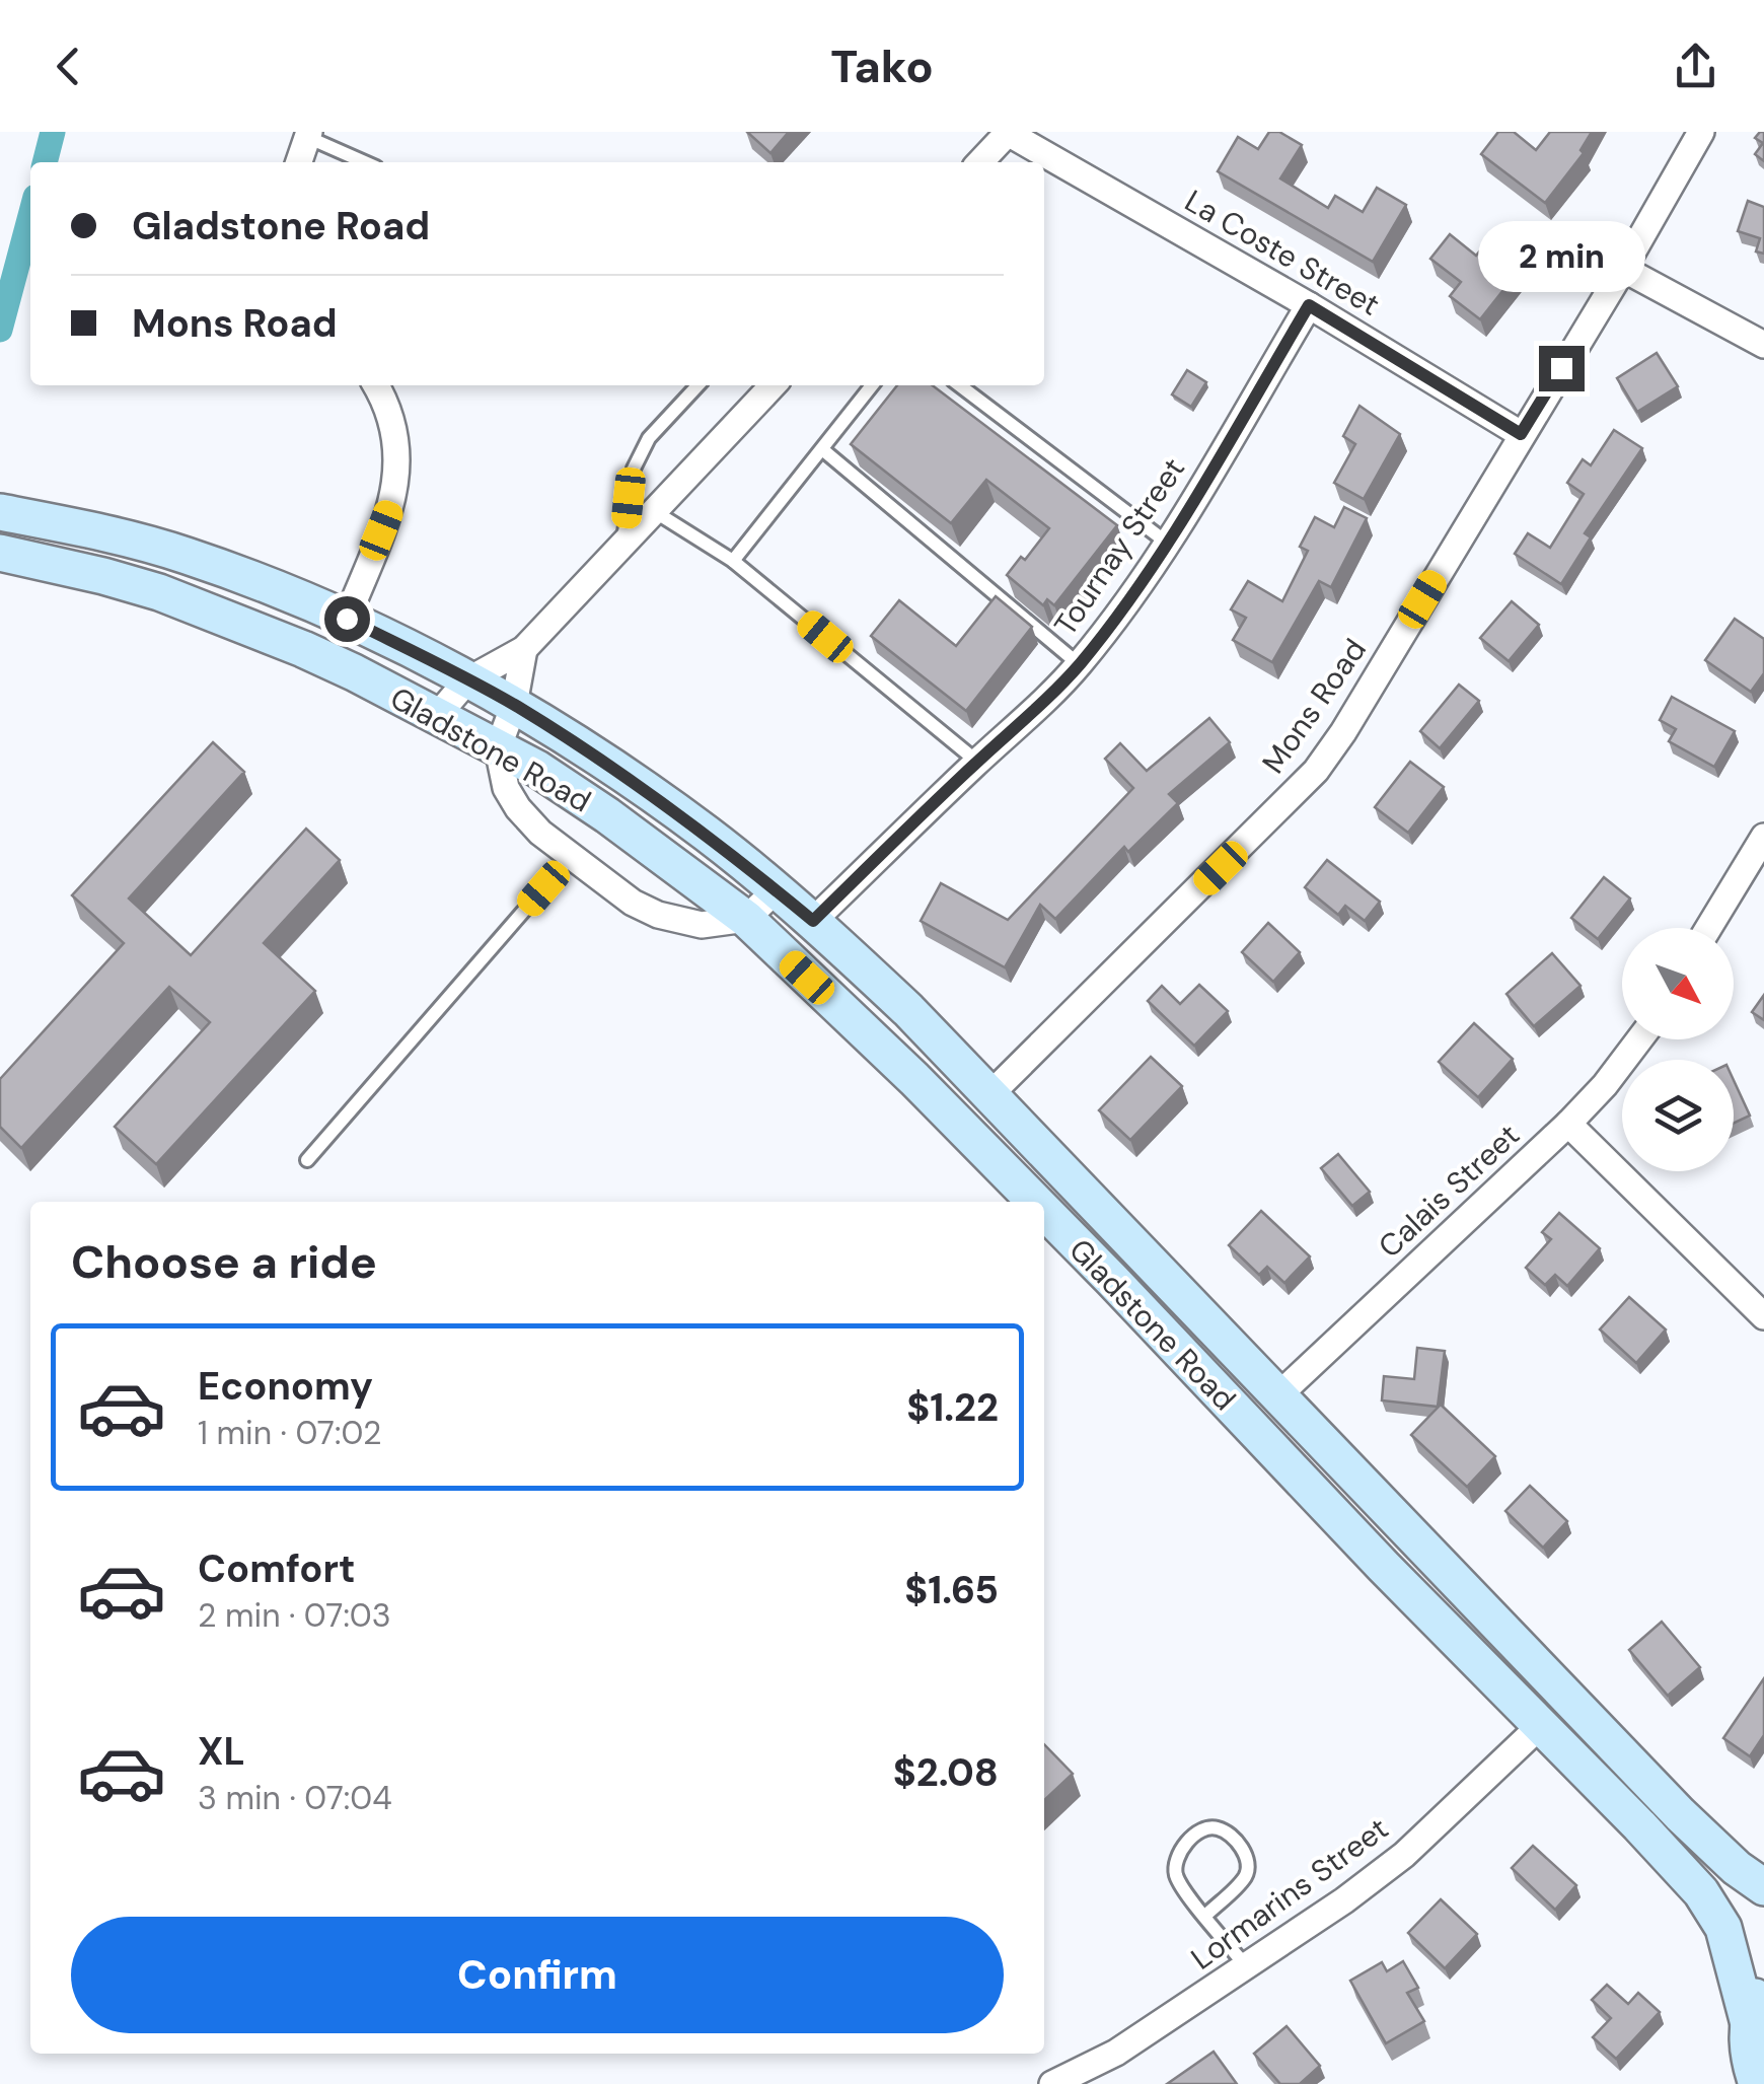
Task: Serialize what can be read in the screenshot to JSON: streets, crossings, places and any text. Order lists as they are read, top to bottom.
{
  "streets": {
    "street": [
      "La Coste Street",
      "Tournay Street",
      "Mons Road",
      "Gladstone Road",
      "Calais Street",
      "Lormarins Street"
    ]
  },
  "crossings": [
    ["La Coste Street", "Tournay Street"],
    ["La Coste Street", "Mons Road"],
    ["Tournay Street", "Gladstone Road"],
    ["Mons Road", "Gladstone Road"],
    ["Gladstone Road", "Calais Street"],
    ["Gladstone Road", "Lormarins Street"]
  ],
  "north": "bottom right",
  "page": {
    "header": "Tako",
    "banner": ["Gladstone Road", "Mons Road"],
    "bubble": "2 min",
    "heading": "Choose a ride",
    "list": [
      {
        "name": "Economy",
        "note": "1 min · 07:02",
        "value": "$1.22"
      },
      {
        "name": "Comfort",
        "note": "2 min · 07:03",
        "value": "$1.65"
      },
      {
        "name": "XL",
        "note": "3 min · 07:04",
        "value": "$2.08"
      }
    ],
    "buttons": "Confirm"
  }
}
